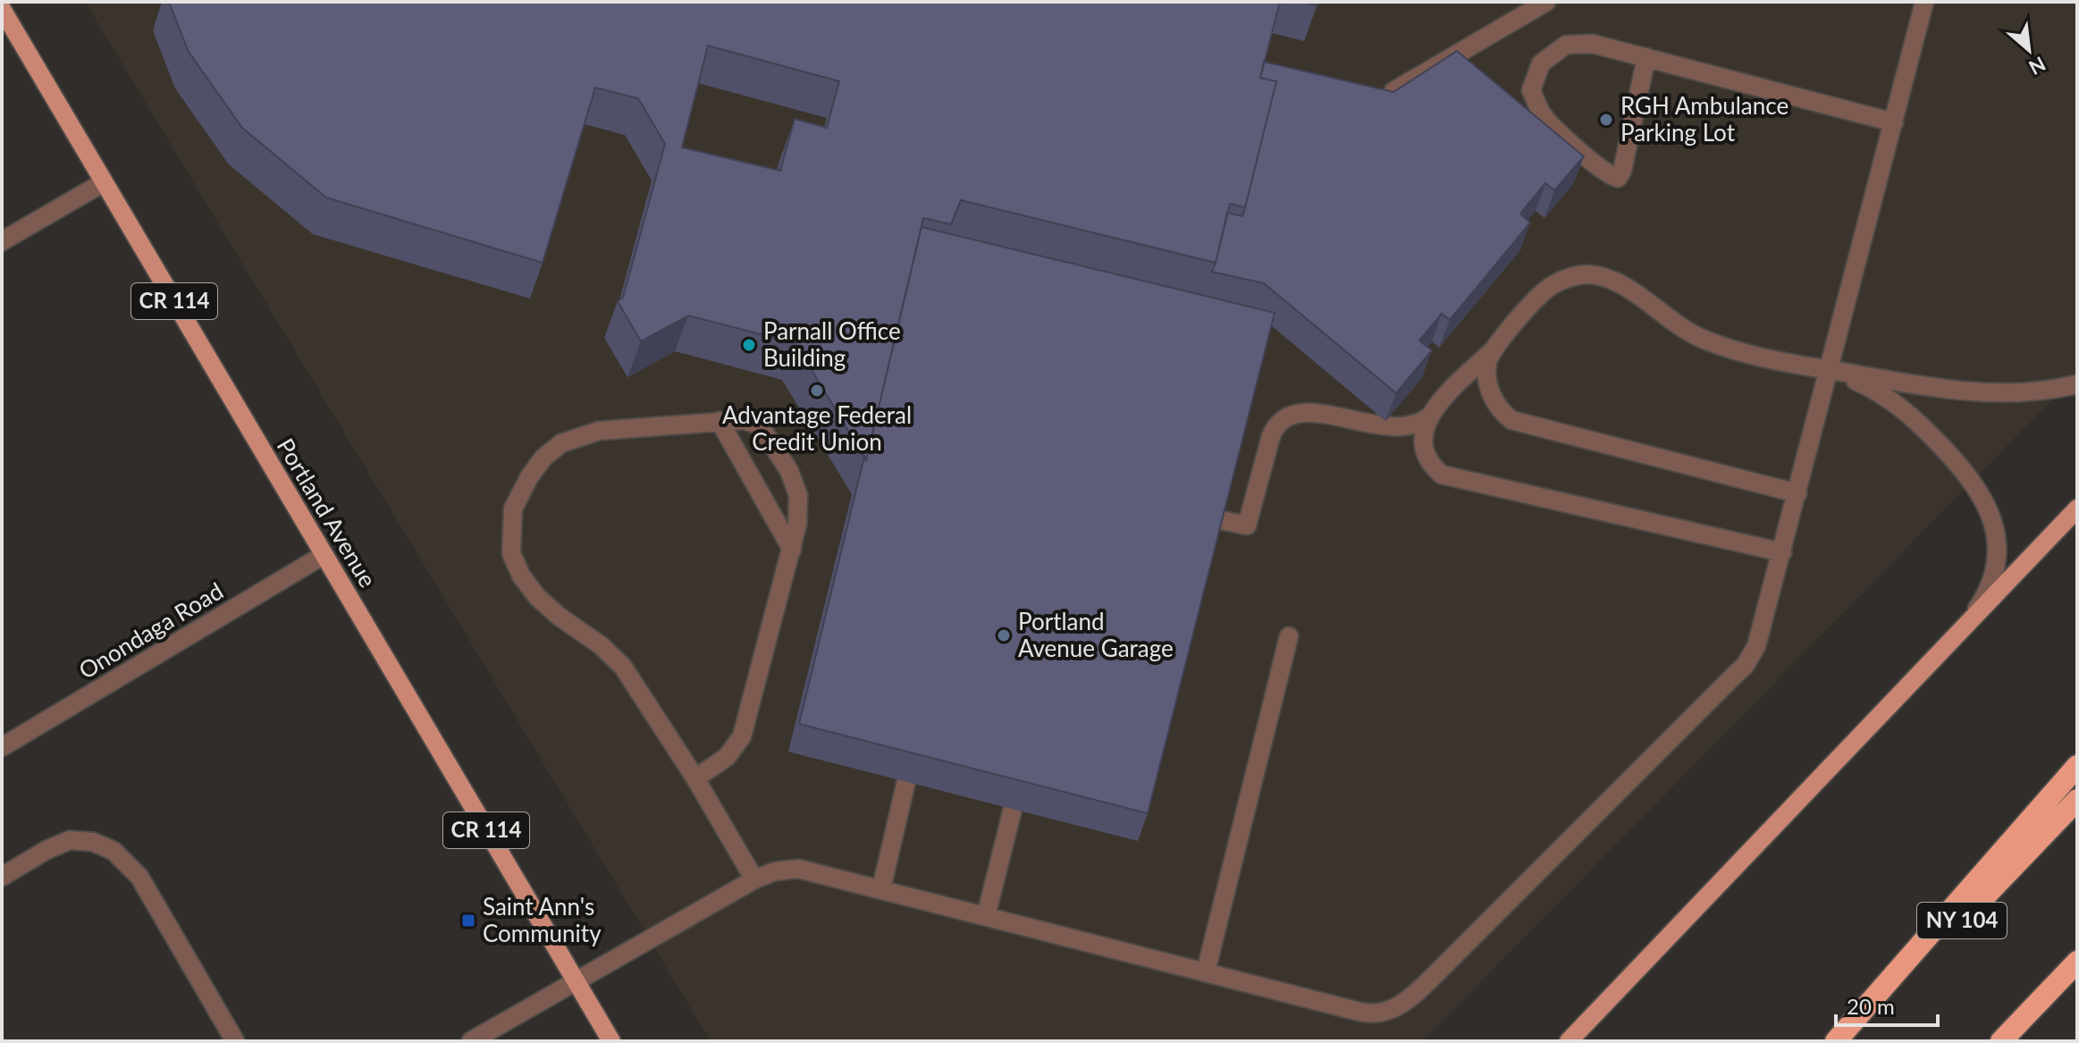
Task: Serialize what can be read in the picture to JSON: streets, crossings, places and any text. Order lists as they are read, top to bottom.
{
  "streets": {
    "highway": ["NY 104"],
    "main road": ["CR 114", "Portland Avenue"],
    "street": ["Onondaga Road"]
  },
  "crossings": [
    ["Portland Avenue", "Onondaga Road"]
  ],
  "places": {
    "other": [
      "RGH Ambulance Parking Lot",
      "Parnall Office Building",
      "Advantage Federal Credit Union",
      "Portland Avenue Garage"
    ],
    "transit": ["Saint Ann's Community"]
  },
  "scale_bar": "20 m",
  "north": "bottom right"
}
